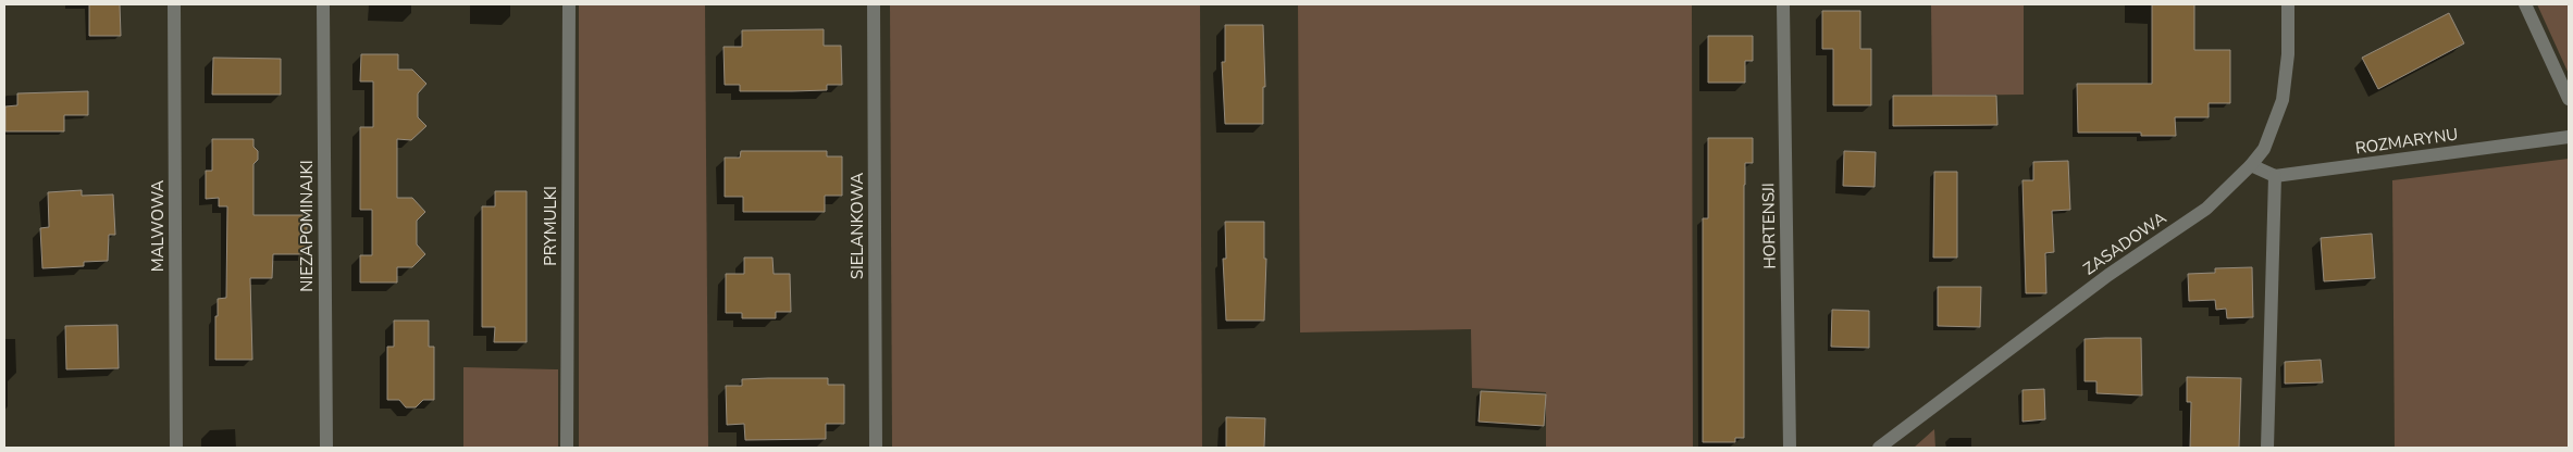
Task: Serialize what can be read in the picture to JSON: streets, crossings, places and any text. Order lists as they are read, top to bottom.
{
  "streets": {
    "street": [
      "ROZMARYNU",
      "MALWOWA",
      "NIEZAPOMINAJKI",
      "PRYMULKI",
      "SIELANKOWA",
      "HORTENSJI",
      "ZASADOWA"
    ]
  }
}
